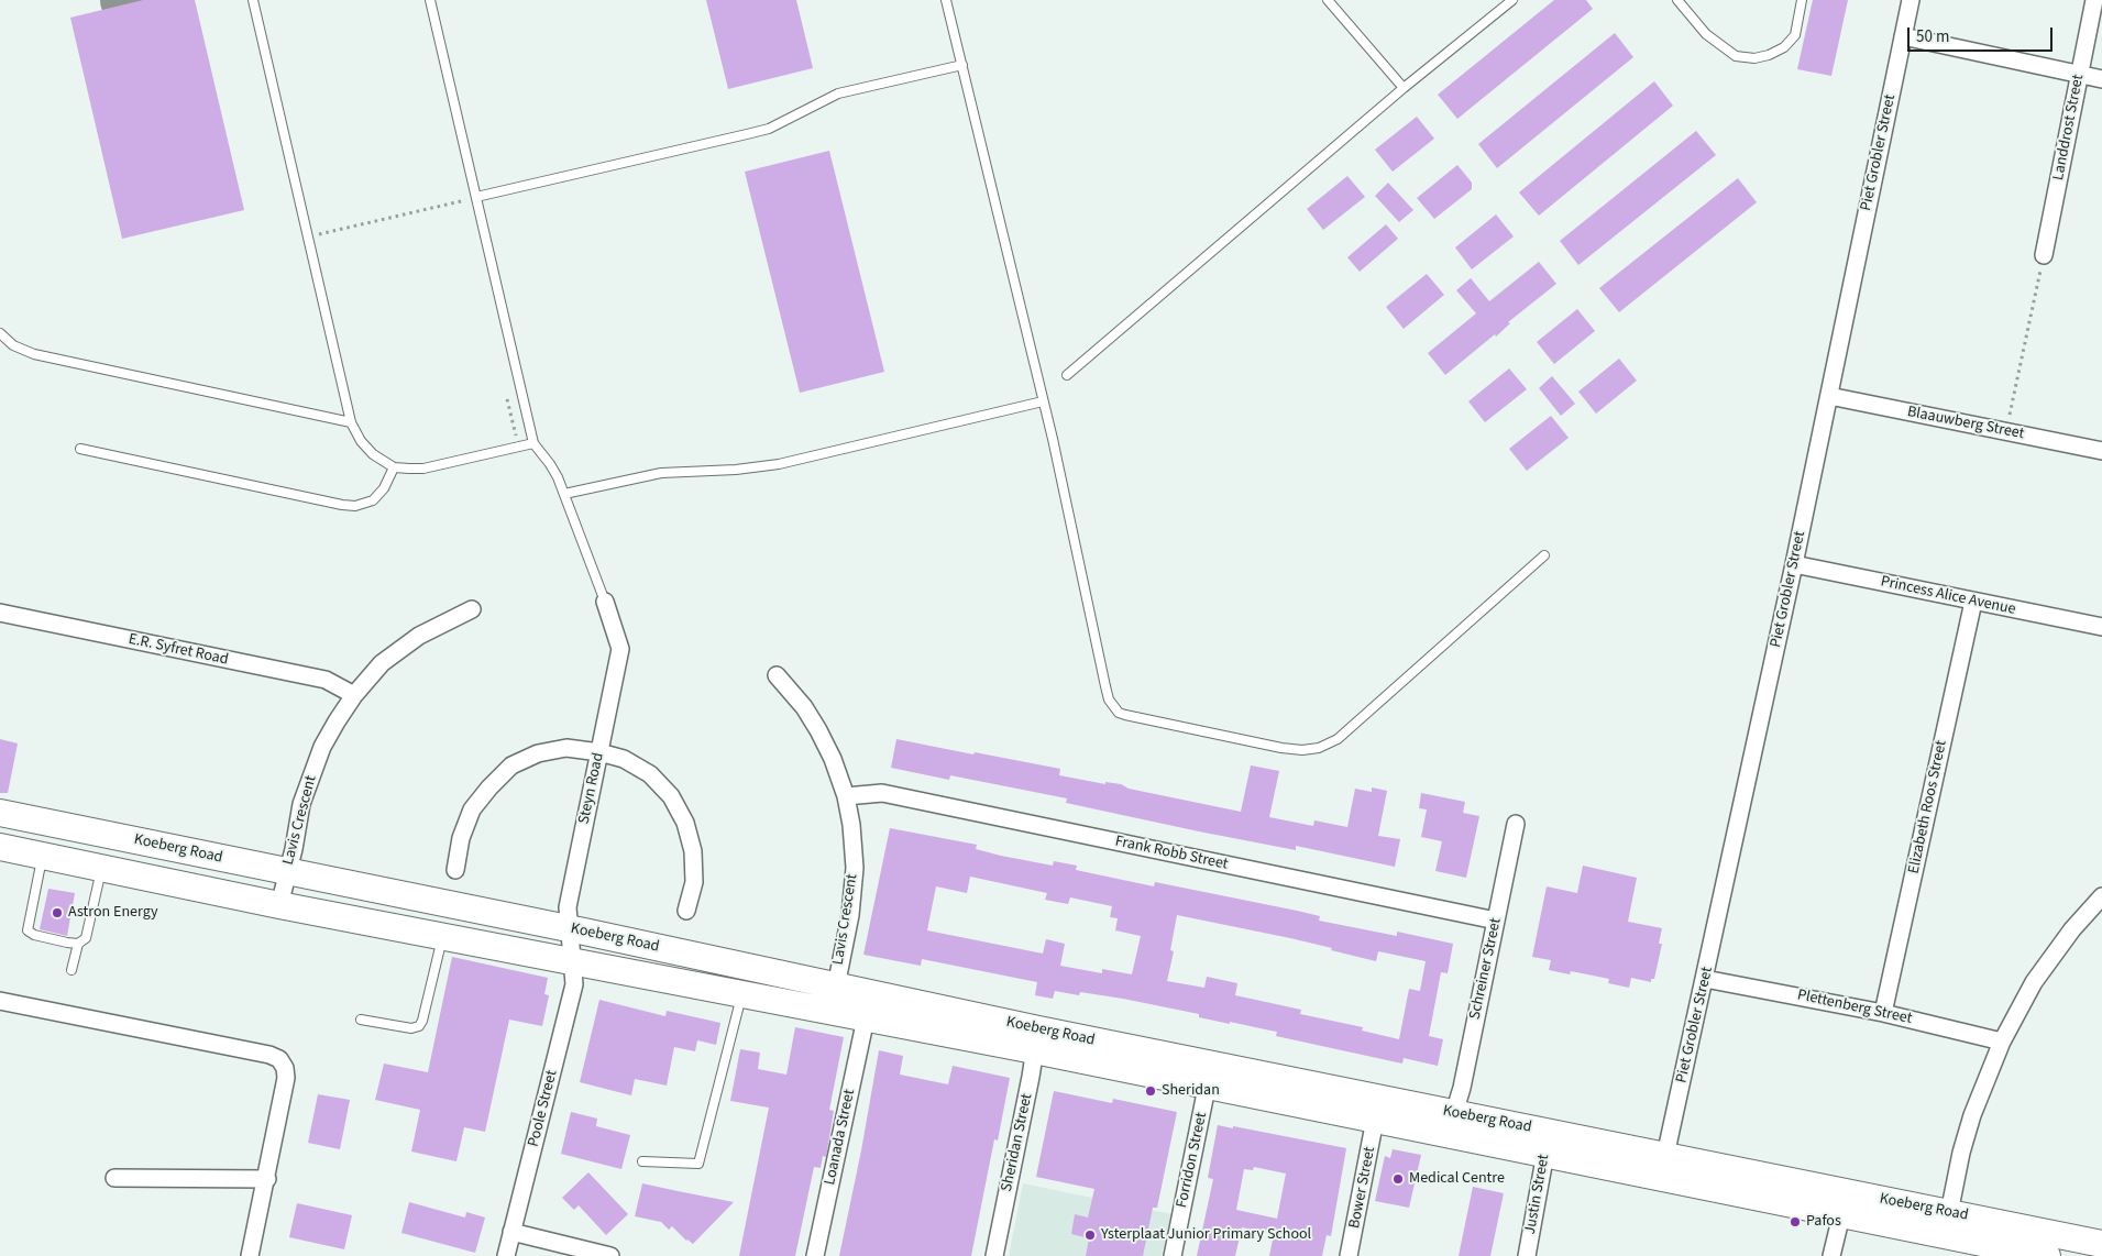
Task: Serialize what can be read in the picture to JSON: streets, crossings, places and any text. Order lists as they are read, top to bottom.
{
  "streets": {
    "main road": ["Koeberg Road"],
    "street": [
      "Landdrost Street",
      "Piet Grobler Street",
      "Blaauwberg Street",
      "Princess Alice Avenue",
      "E.R. Syfret Road",
      "Steyn Road",
      "Elizabeth Roos Street",
      "Lavis Crescent",
      "Frank Robb Street",
      "Schreiner Street",
      "Plettenberg Street",
      "Poole Street",
      "Loanada Street",
      "Sheridan Street",
      "Forridon Street",
      "Bower Street",
      "Justin Street"
    ]
  },
  "crossings": [
    ["Piet Grobler Street", "Blaauwberg Street"],
    ["Piet Grobler Street", "Princess Alice Avenue"],
    ["Piet Grobler Street", "Koeberg Road"],
    ["Piet Grobler Street", "Plettenberg Street"],
    ["Princess Alice Avenue", "Elizabeth Roos Street"],
    ["E.R. Syfret Road", "Lavis Crescent"],
    ["Steyn Road", "Koeberg Road"],
    ["Steyn Road", "Poole Street"],
    ["Elizabeth Roos Street", "Plettenberg Street"],
    ["Lavis Crescent", "Koeberg Road"],
    ["Lavis Crescent", "Frank Robb Street"],
    ["Koeberg Road", "Schreiner Street"],
    ["Koeberg Road", "Poole Street"],
    ["Koeberg Road", "Loanada Street"],
    ["Koeberg Road", "Sheridan Street"],
    ["Koeberg Road", "Forridon Street"],
    ["Koeberg Road", "Bower Street"],
    ["Koeberg Road", "Justin Street"],
    ["Frank Robb Street", "Schreiner Street"]
  ],
  "places": [
    "Astron Energy",
    "Sheridan",
    "Medical Centre",
    "Pafos",
    "Ysterplaat Junior Primary School"
  ],
  "scale_bar": "50 m"
}
